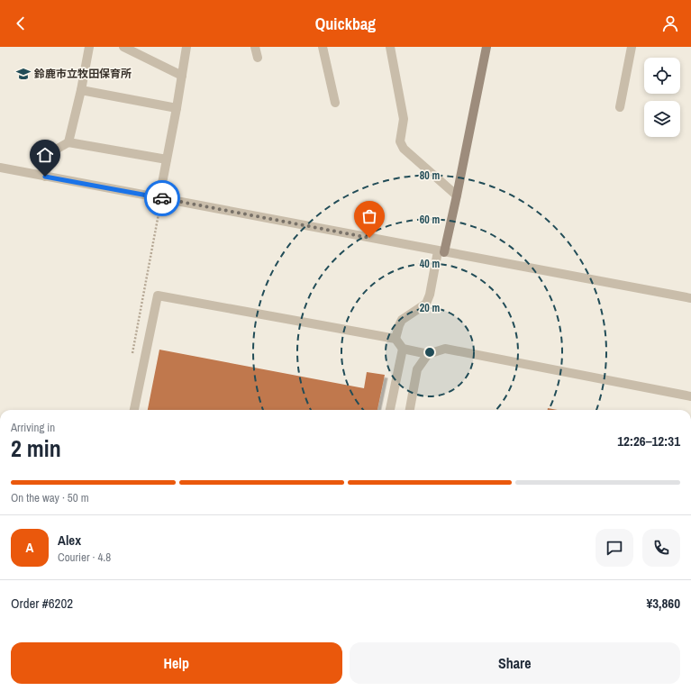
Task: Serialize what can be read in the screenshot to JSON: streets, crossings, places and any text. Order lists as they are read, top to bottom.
{
  "places": {
    "school or university": ["鈴鹿市立牧田保育所"]
  },
  "page": {
    "header": "Quickbag",
    "heading": ["2 min", "Arriving in", "12:26–12:31"],
    "panel": [
      "Alex",
      "Courier · 4.8",
      "Order #6202",
      "¥3,860"
    ],
    "bar": "On the way · 50 m",
    "round": "A",
    "buttons": ["Help", "Share"]
  },
  "rings": [
    "80 m",
    "60 m",
    "40 m",
    "20 m"
  ]
}
